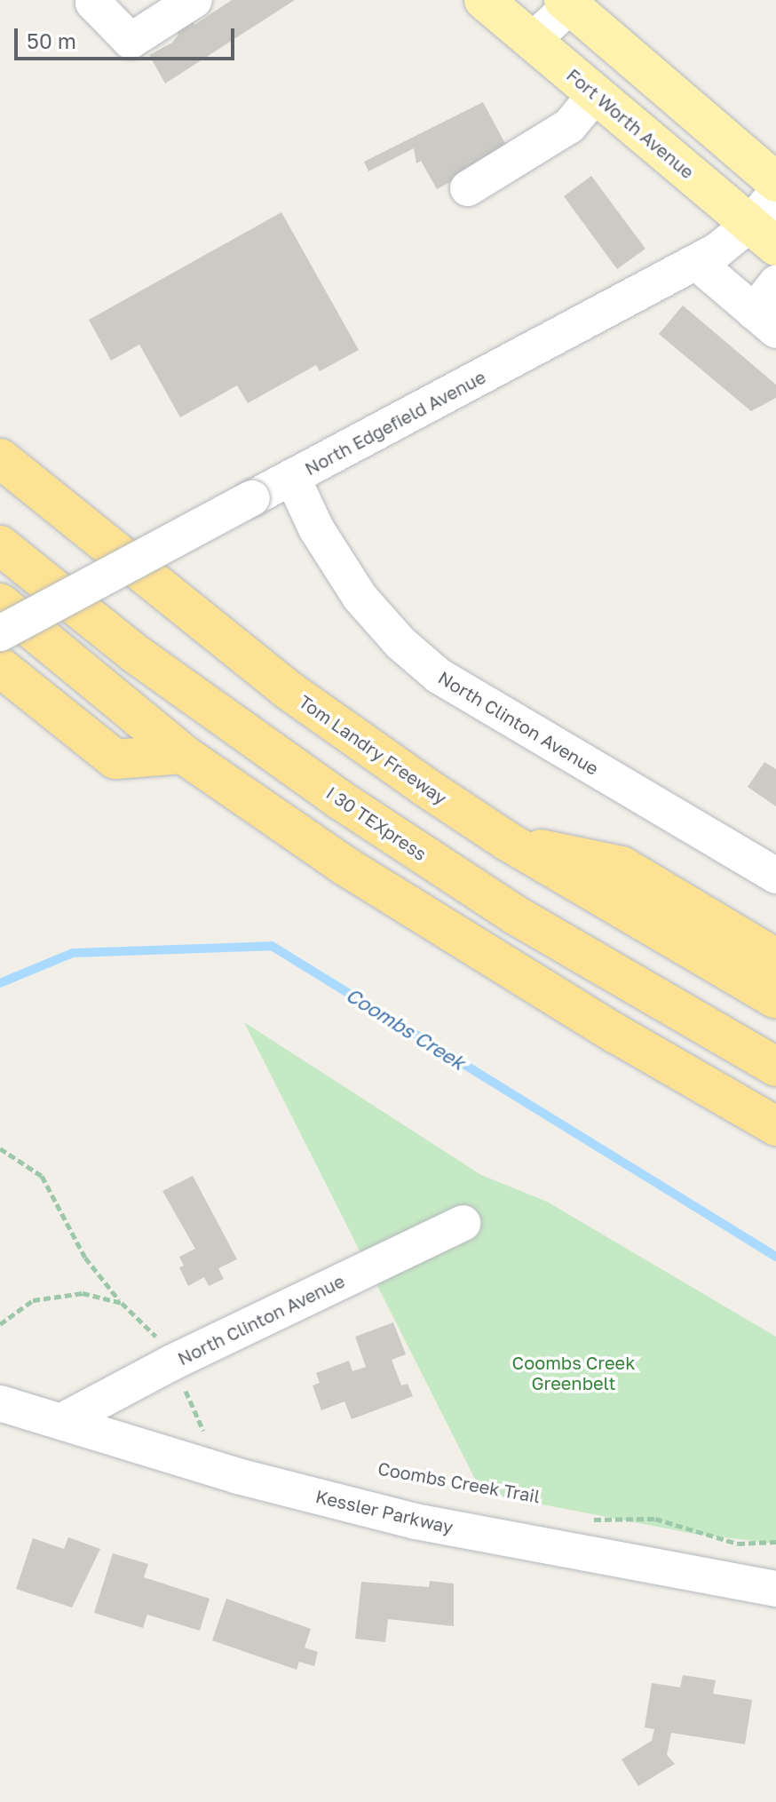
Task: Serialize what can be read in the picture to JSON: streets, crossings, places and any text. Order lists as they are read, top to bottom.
{
  "streets": {
    "highway": ["Tom Landry Freeway", "I 30 TEXpress"],
    "main road": ["Fort Worth Avenue"],
    "street": ["North Edgefield Avenue", "North Clinton Avenue", "Kessler Parkway"]
  },
  "crossings": [
    ["Fort Worth Avenue", "North Edgefield Avenue"],
    ["North Edgefield Avenue", "North Clinton Avenue"],
    ["North Clinton Avenue", "Kessler Parkway"]
  ],
  "water": ["Coombs Creek"],
  "parks": ["Coombs Creek Greenbelt"],
  "scale_bar": "50 m"
}
